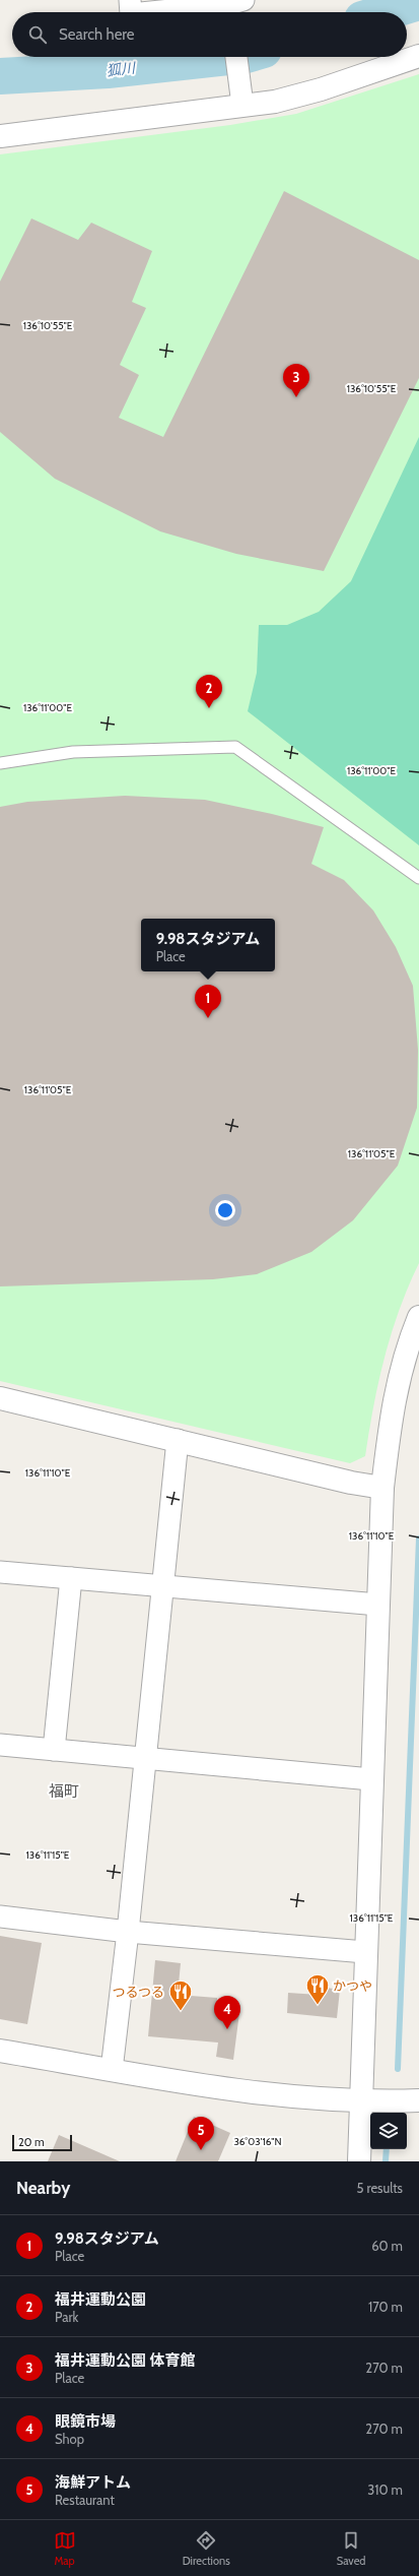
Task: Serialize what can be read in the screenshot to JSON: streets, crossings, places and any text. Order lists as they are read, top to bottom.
{
  "districts": ["福町"],
  "water": ["狐川"],
  "places": {
    "restaurant": ["かつや", "つるつる"]
  },
  "scale_bar": "20 m",
  "page": {
    "search": "Search here",
    "pins": [
      "3",
      "2",
      "1",
      "4",
      "5"
    ],
    "popup": ["9.98スタジアム", "Place"],
    "scale": "20 m",
    "heading": ["Nearby", "5 results"],
    "list": [
      {
        "mark": "1",
        "name": "9.98スタジアム",
        "note": "Place",
        "value": "60 m"
      },
      {
        "mark": "2",
        "name": "福井運動公園",
        "note": "Park",
        "value": "170 m"
      },
      {
        "mark": "3",
        "name": "福井運動公園 体育館",
        "note": "Place",
        "value": "270 m"
      },
      {
        "mark": "4",
        "name": "眼鏡市場",
        "note": "Shop",
        "value": "270 m"
      },
      {
        "mark": "5",
        "name": "海鮮アトム",
        "note": "Restaurant",
        "value": "310 m"
      }
    ],
    "nav": ["Map", "Directions", "Saved"]
  },
  "coordinates": [
    "136°10'55\"E",
    "136°11'00\"E",
    "136°11'05\"E",
    "136°11'10\"E",
    "136°11'15\"E",
    "36°03'16\"N"
  ]
}
